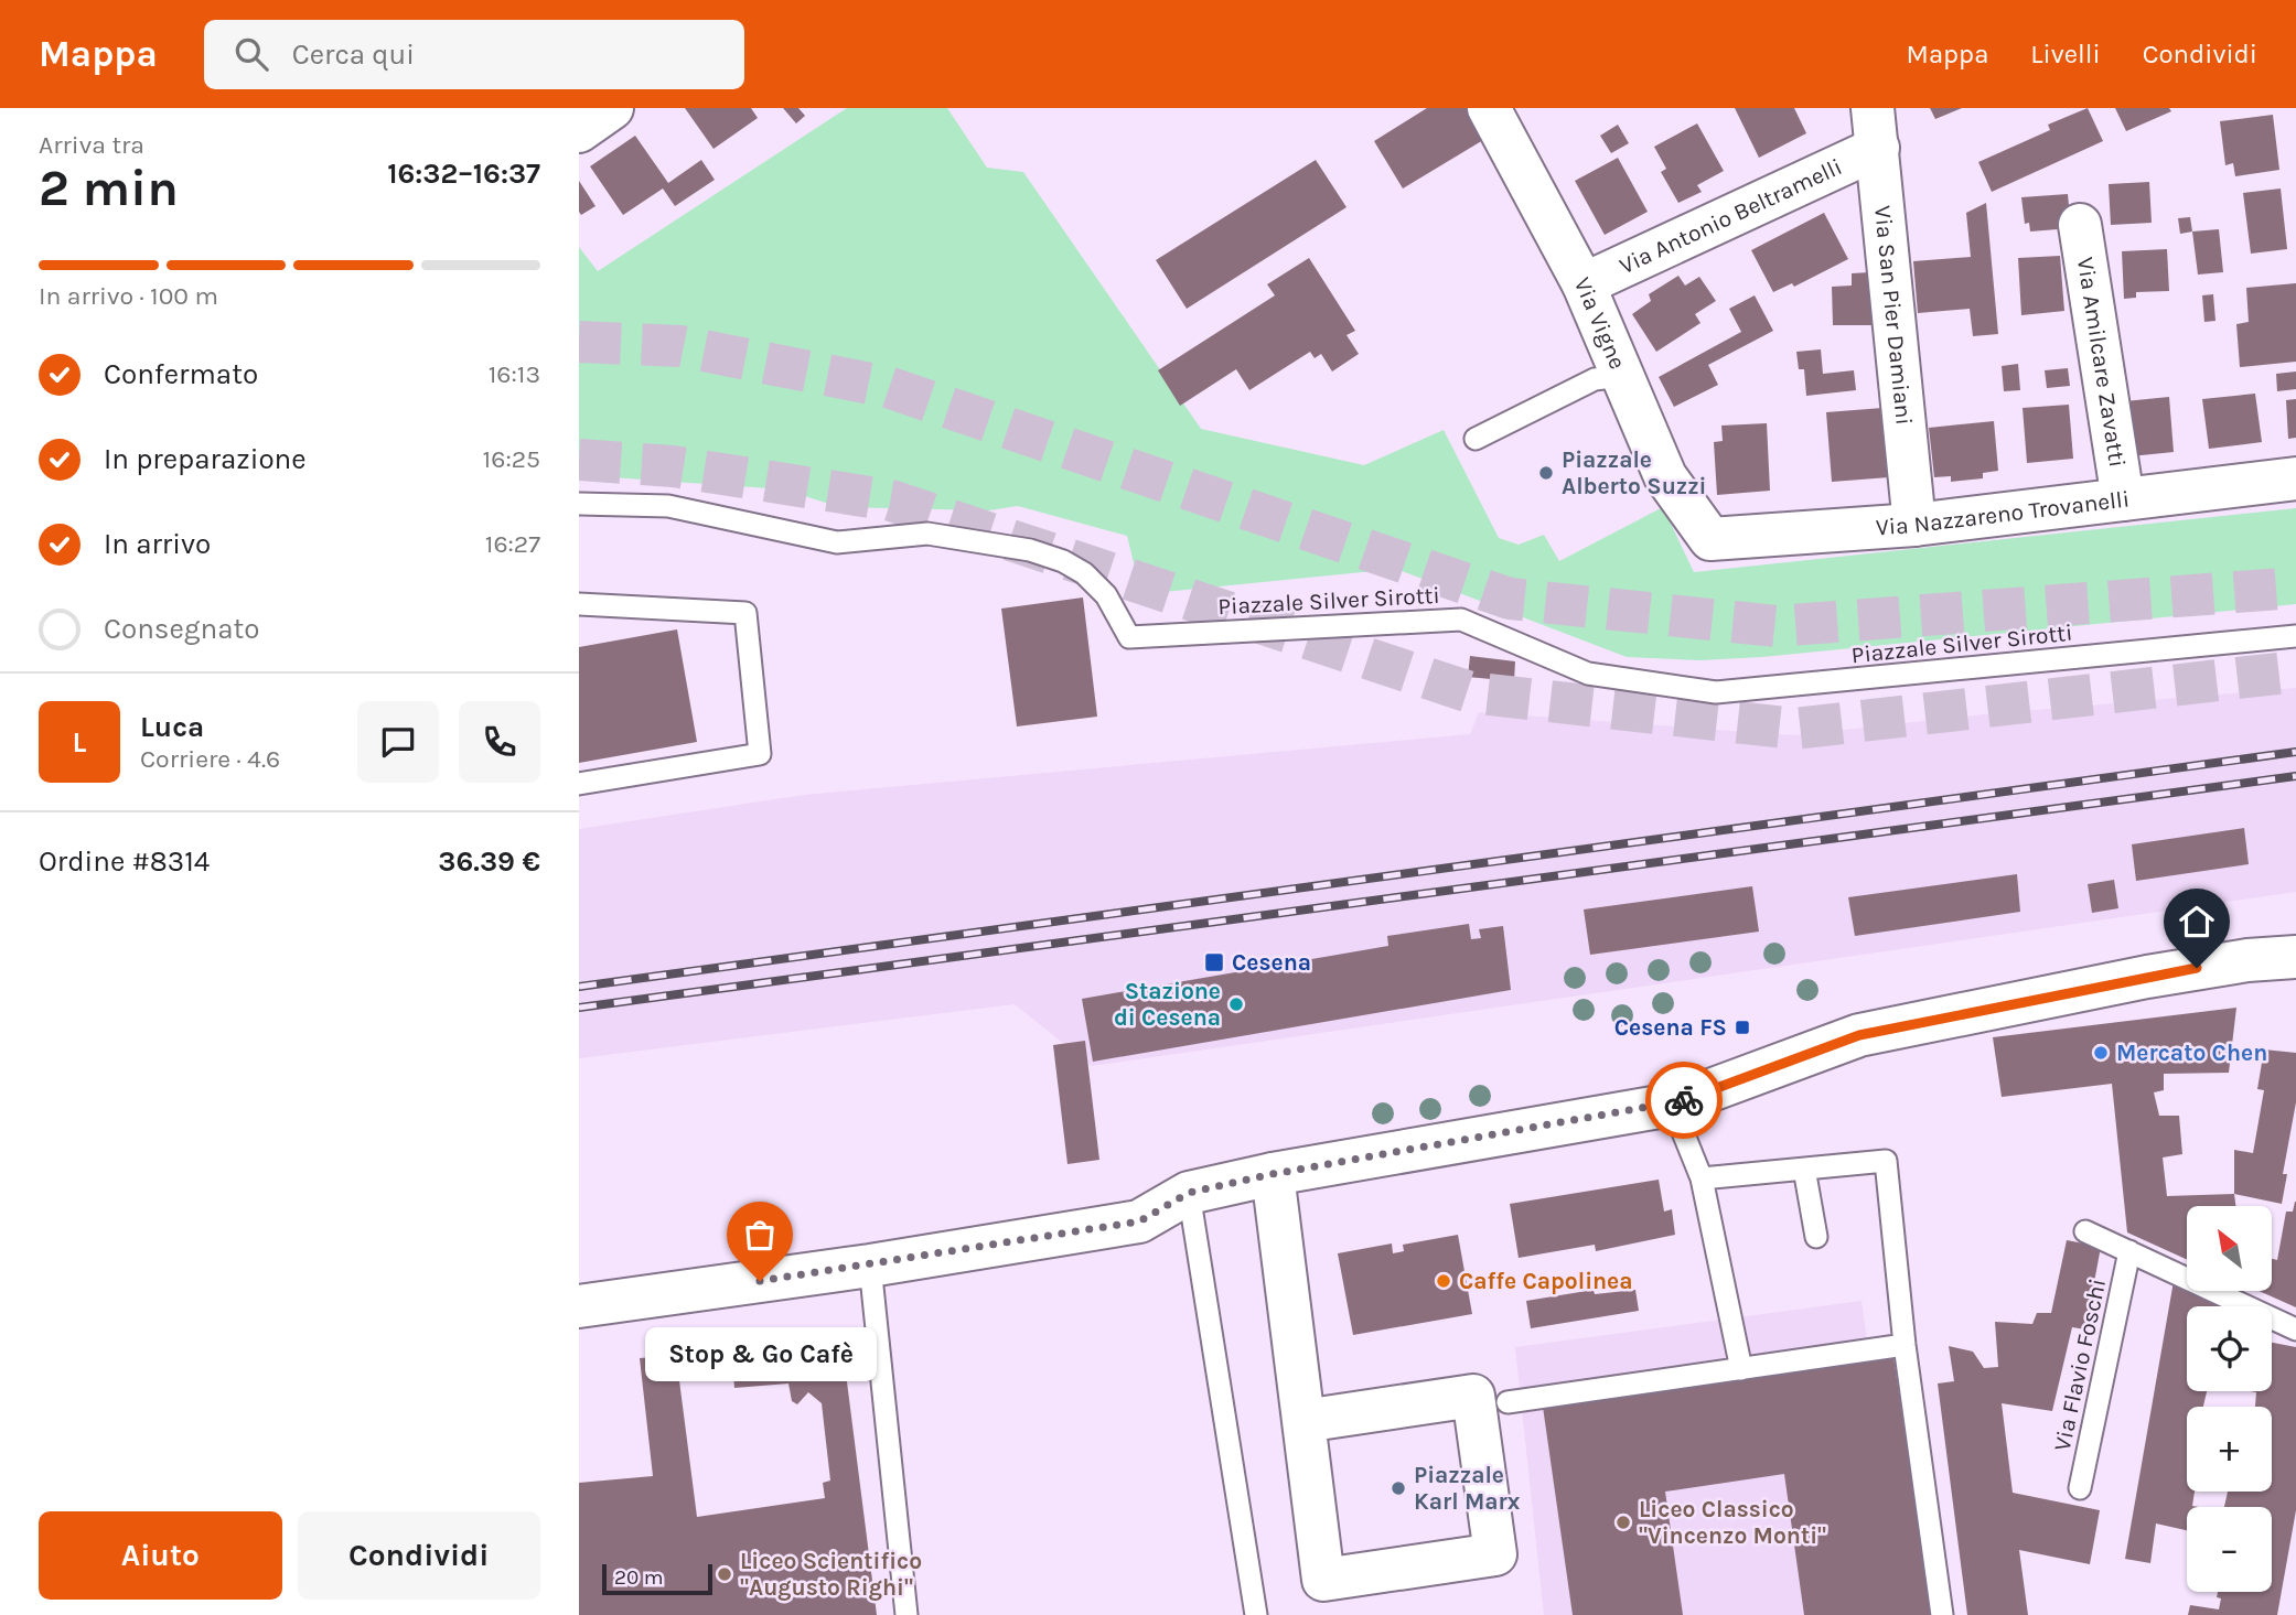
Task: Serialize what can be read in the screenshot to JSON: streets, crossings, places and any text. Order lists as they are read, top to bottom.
{
  "streets": {
    "street": [
      "Via Antonio Beltramelli",
      "Via San Pier Damiani",
      "Via Vigne",
      "Via Amilcare Zavatti",
      "Via Nazzareno Trovanelli"
    ],
    "lane": ["Piazzale Silver Sirotti", "Via Flavio Foschi"]
  },
  "crossings": [
    ["Via Antonio Beltramelli", "Via San Pier Damiani"],
    ["Via Antonio Beltramelli", "Via Vigne"],
    ["Via San Pier Damiani", "Via Nazzareno Trovanelli"],
    ["Via Vigne", "Via Nazzareno Trovanelli"],
    ["Via Amilcare Zavatti", "Via Nazzareno Trovanelli"]
  ],
  "places": {
    "other": [
      "Piazzale Alberto Suzzi",
      "Stazione di Cesena",
      "Mercato Chen",
      "Stop & Go Cafè",
      "Caffe Capolinea",
      "Piazzale Karl Marx",
      "Liceo Classico \"Vincenzo Monti\"",
      "Liceo Scientifico \"Augusto Righi\""
    ],
    "transit": ["Cesena", "Cesena FS"]
  },
  "scale_bar": "20 m",
  "north": "top left",
  "page": {
    "header": "Mappa",
    "search": "Cerca qui",
    "nav": ["Mappa", "Livelli", "Condividi"],
    "heading": ["2 min", "Arriva tra", "16:32–16:37"],
    "panel": [
      "Luca",
      "Corriere · 4.6",
      "Ordine #8314",
      "36.39 €"
    ],
    "bar": "In arrivo · 100 m",
    "list": [
      ["Confermato", "16:13"],
      ["In preparazione", "16:25"],
      ["In arrivo", "16:27"],
      "Consegnato"
    ],
    "round": "L",
    "map_buttons": ["+", "−"],
    "bubble": "Stop & Go Cafè",
    "buttons": ["Aiuto", "Condividi"],
    "scale": "20 m"
  }
}
